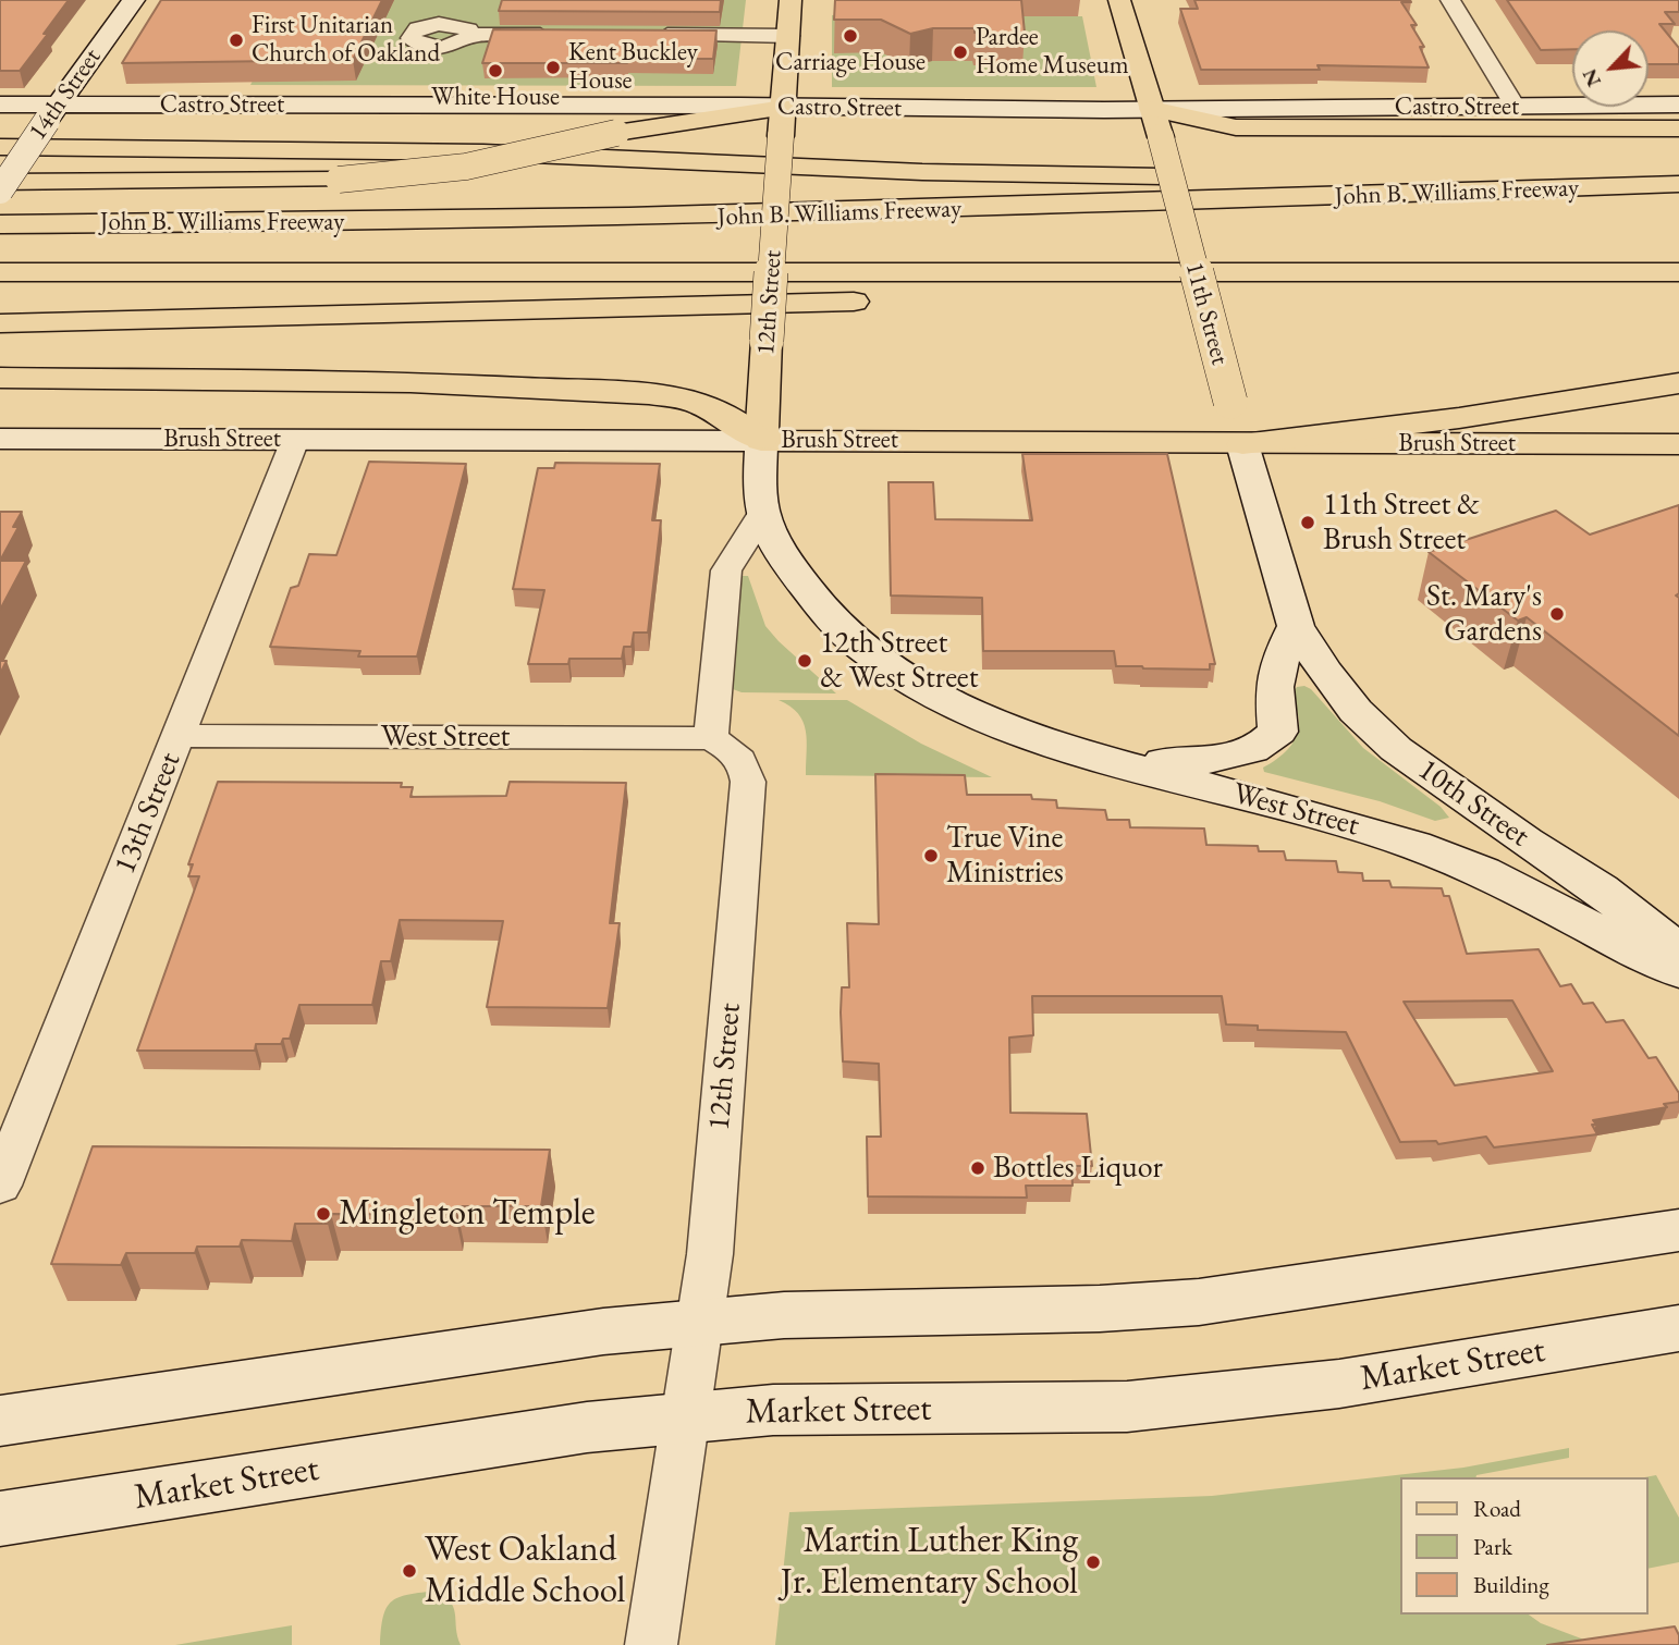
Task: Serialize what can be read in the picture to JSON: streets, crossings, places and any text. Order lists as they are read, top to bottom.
{
  "streets": {
    "main road": [
      "14th Street",
      "Castro Street",
      "John B. Williams Freeway",
      "12th Street",
      "11th Street",
      "Brush Street",
      "West Street",
      "10th Street",
      "Market Street"
    ],
    "street": ["13th Street"]
  },
  "crossings": [
    ["14th Street", "Castro Street"],
    ["Castro Street", "12th Street"],
    ["Castro Street", "11th Street"],
    ["12th Street", "Brush Street"],
    ["12th Street", "West Street"],
    ["12th Street", "Market Street"],
    ["11th Street", "Brush Street"],
    ["11th Street", "10th Street"],
    ["Brush Street", "13th Street"],
    ["West Street", "13th Street"]
  ],
  "places": [
    "Carriage House",
    "First Unitarian Church of Oakland",
    "Pardee Home Museum",
    "Kent Buckley House",
    "White House",
    "11th Street & Brush Street",
    "St. Mary's Gardens",
    "12th Street & West Street",
    "True Vine Ministries",
    "Bottles Liquor",
    "Mingleton Temple",
    "Martin Luther King Jr. Elementary School",
    "West Oakland Middle School"
  ],
  "legend": ["Road", "Park", "Building"],
  "north": "bottom left"
}
